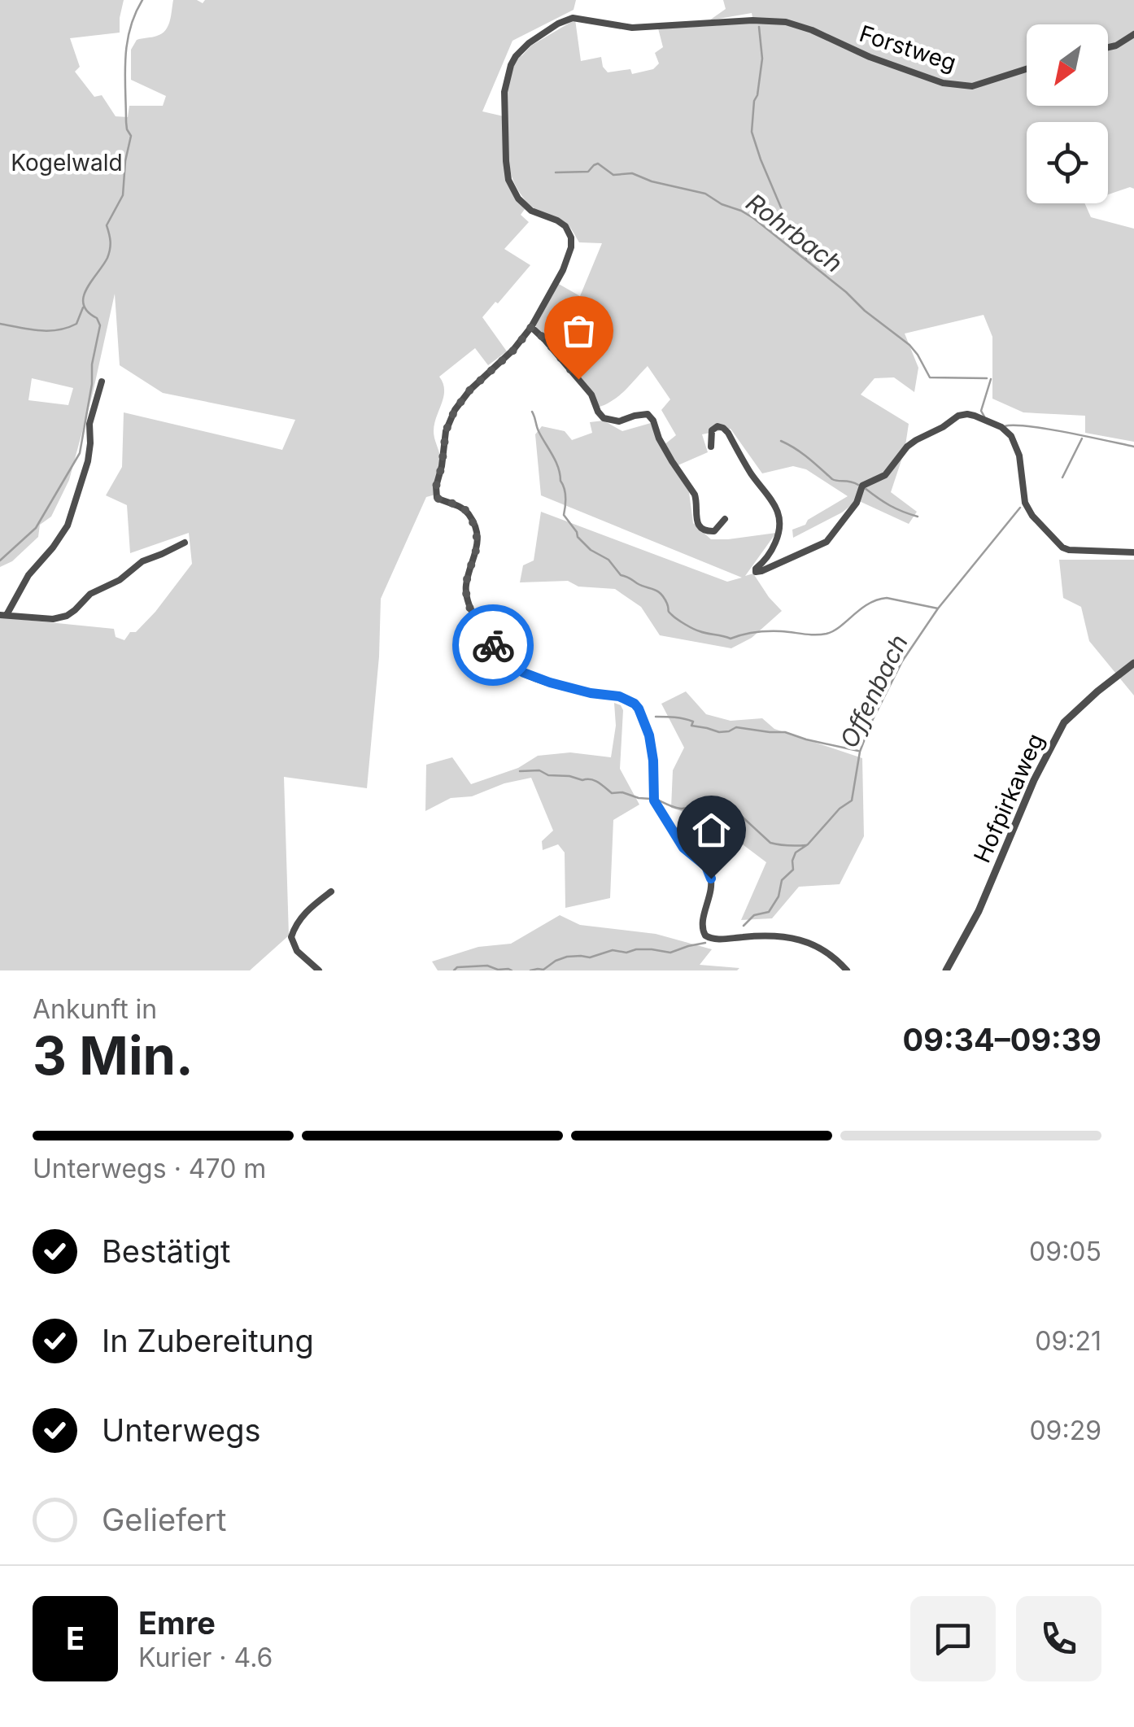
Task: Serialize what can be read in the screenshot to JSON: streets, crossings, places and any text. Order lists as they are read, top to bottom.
{
  "streets": {
    "street": ["Forstweg", "Hofpirkaweg"]
  },
  "water": ["Rohrbach", "Offenbach"],
  "parks": ["Kogelwald"],
  "north": "bottom left",
  "page": {
    "heading": ["3 Min.", "Ankunft in", "09:34–09:39"],
    "panel": ["Emre", "Kurier · 4.6"],
    "bar": "Unterwegs · 470 m",
    "list": [
      ["Bestätigt", "09:05"],
      ["In Zubereitung", "09:21"],
      ["Unterwegs", "09:29"],
      "Geliefert"
    ],
    "round": "E"
  }
}
